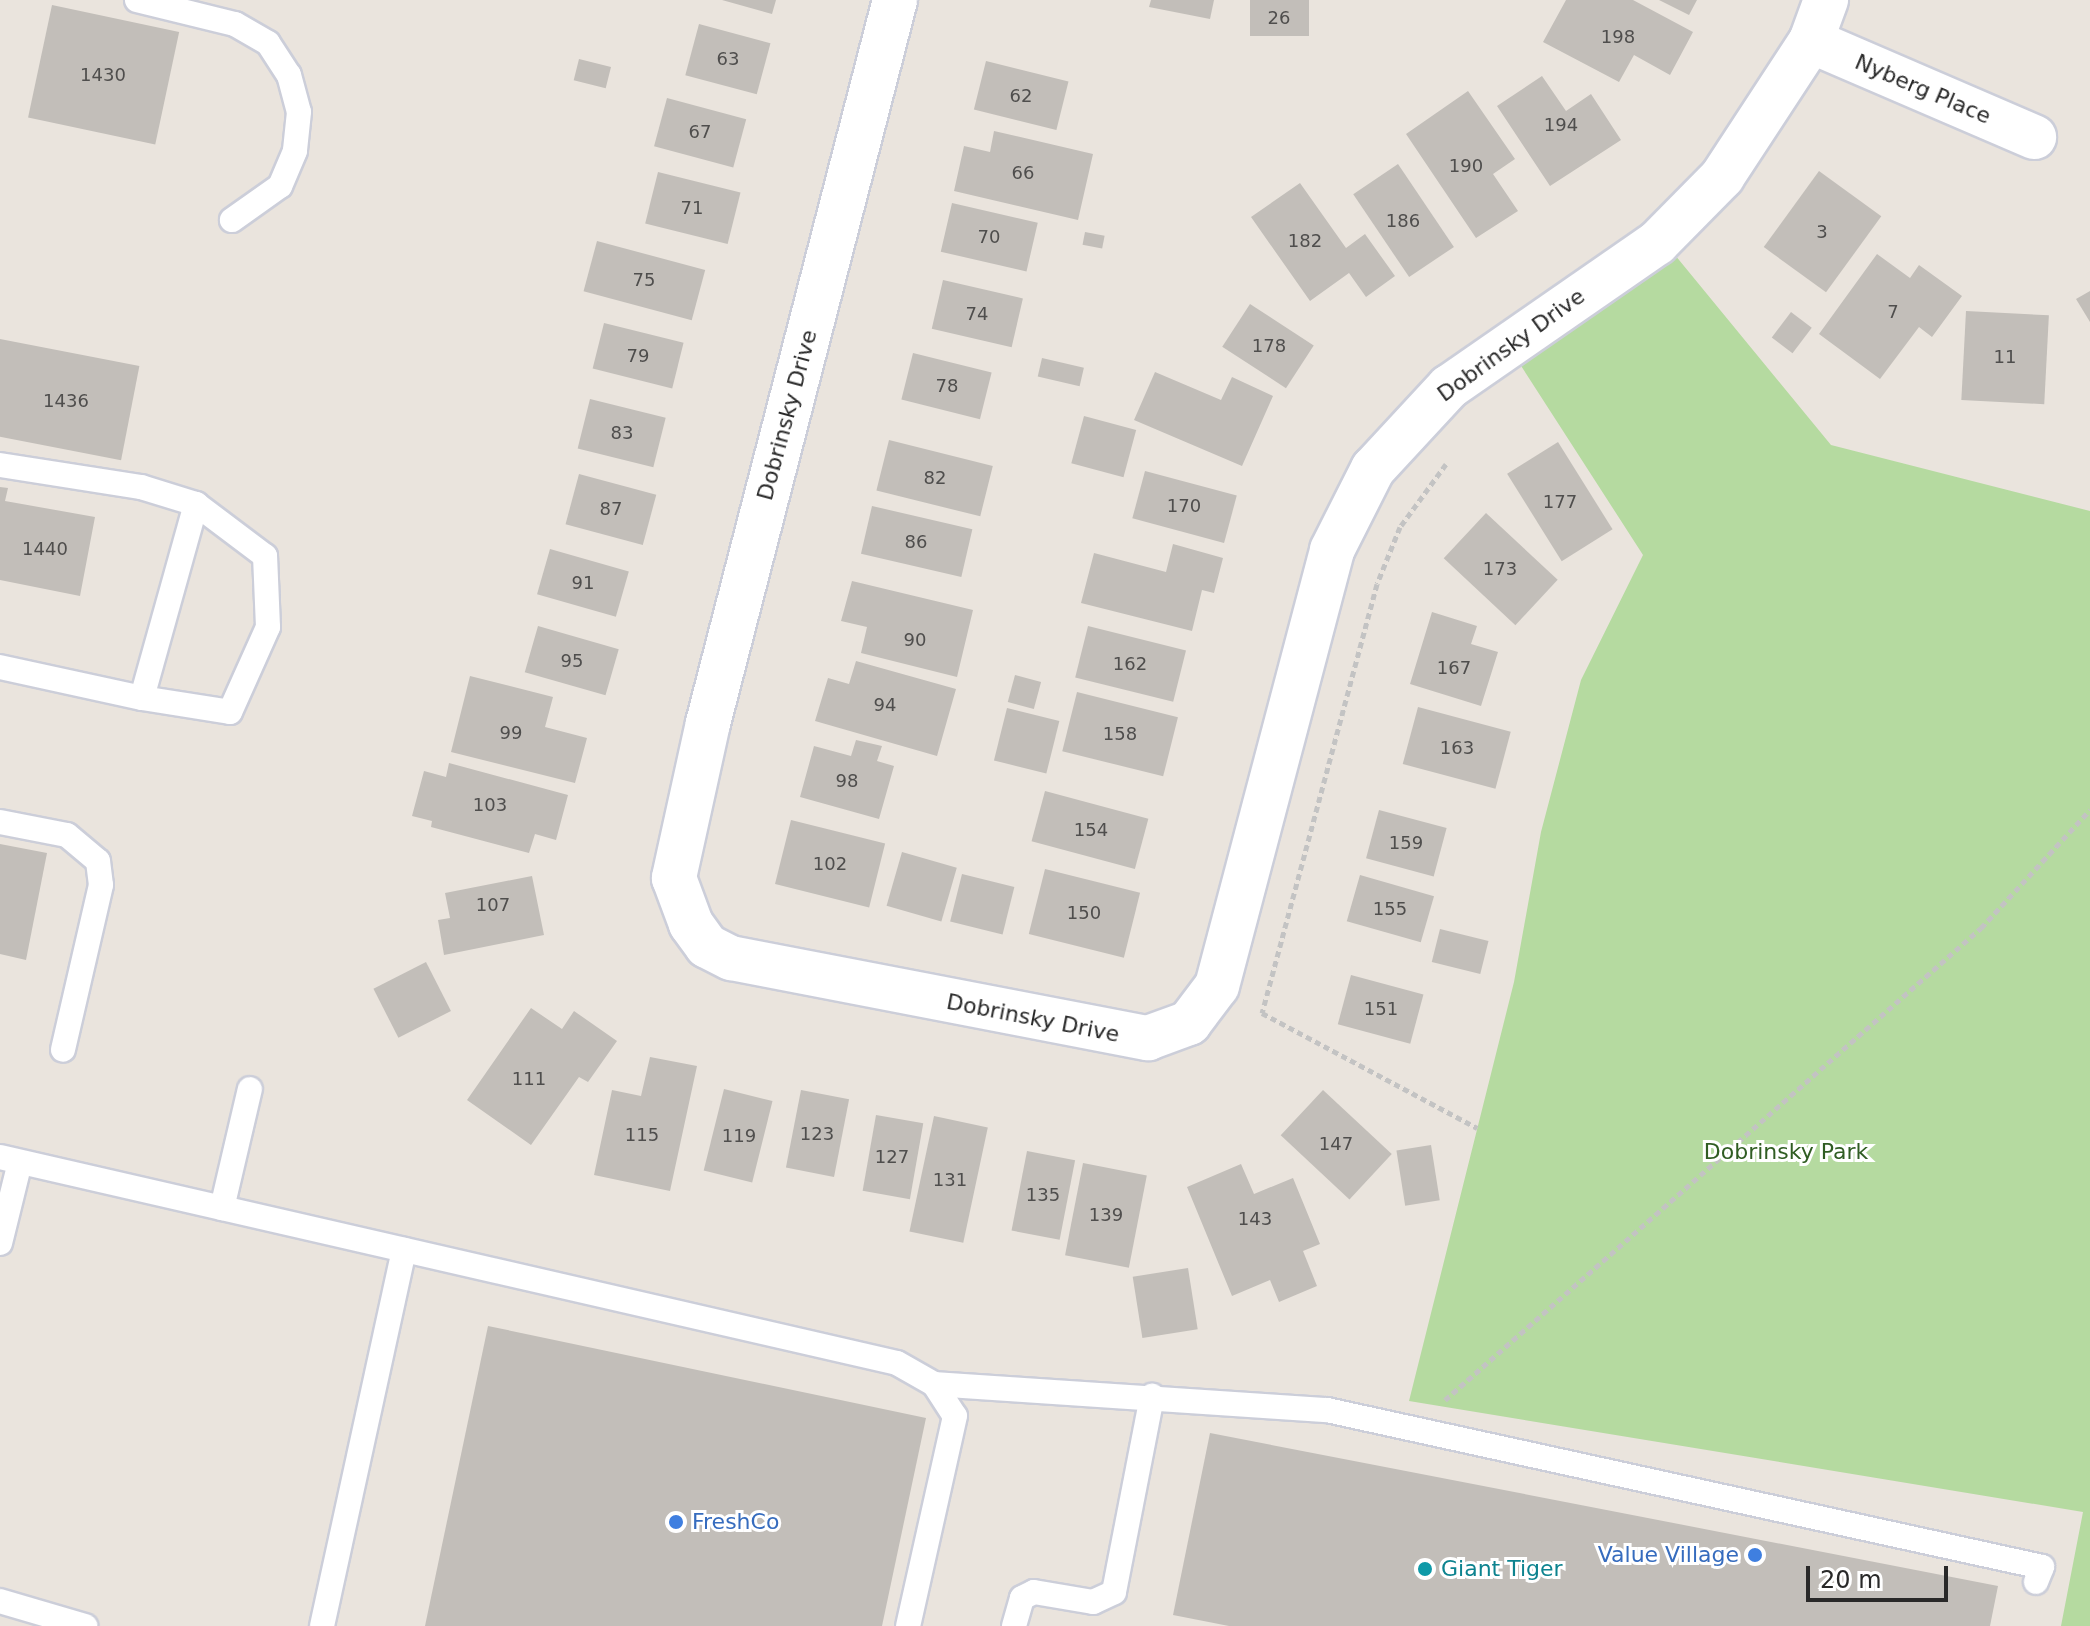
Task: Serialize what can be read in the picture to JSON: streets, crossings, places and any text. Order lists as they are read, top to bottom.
{
  "streets": {
    "street": ["Nyberg Place", "Dobrinsky Drive"]
  },
  "crossings": [
    ["Nyberg Place", "Dobrinsky Drive"]
  ],
  "parks": ["Dobrinsky Park"],
  "places": ["FreshCo", "Value Village", "Giant Tiger"],
  "house_numbers": [
    "26",
    "198",
    "63",
    "1430",
    "62",
    "194",
    "67",
    "190",
    "66",
    "71",
    "186",
    "3",
    "70",
    "182",
    "75",
    "7",
    "74",
    "178",
    "79",
    "11",
    "78",
    "1436",
    "83",
    "82",
    "177",
    "170",
    "87",
    "86",
    "1440",
    "173",
    "91",
    "90",
    "95",
    "162",
    "167",
    "94",
    "99",
    "158",
    "163",
    "98",
    "103",
    "154",
    "159",
    "102",
    "107",
    "155",
    "150",
    "151",
    "111",
    "123",
    "115",
    "119",
    "147",
    "127",
    "131",
    "135",
    "139",
    "143"
  ],
  "scale_bar": "20 m"
}
